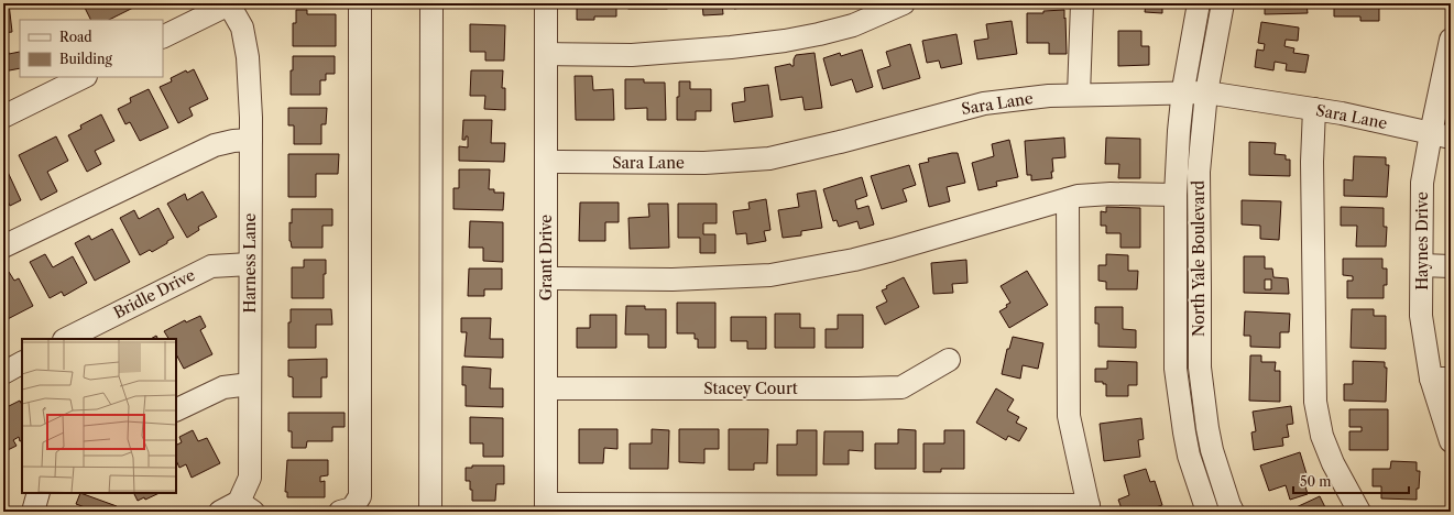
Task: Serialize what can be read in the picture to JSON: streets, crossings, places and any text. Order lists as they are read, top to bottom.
{
  "streets": {
    "street": [
      "Sara Lane",
      "Haynes Drive",
      "Grant Drive",
      "North Yale Boulevard",
      "Harness Lane",
      "Bridle Drive",
      "Stacey Court"
    ]
  },
  "crossings": [
    ["Sara Lane", "Haynes Drive"],
    ["Sara Lane", "Grant Drive"],
    ["Sara Lane", "North Yale Boulevard"],
    ["Grant Drive", "Stacey Court"],
    ["Harness Lane", "Bridle Drive"]
  ],
  "legend": ["Road", "Building"],
  "scale_bar": "50 m"
}
